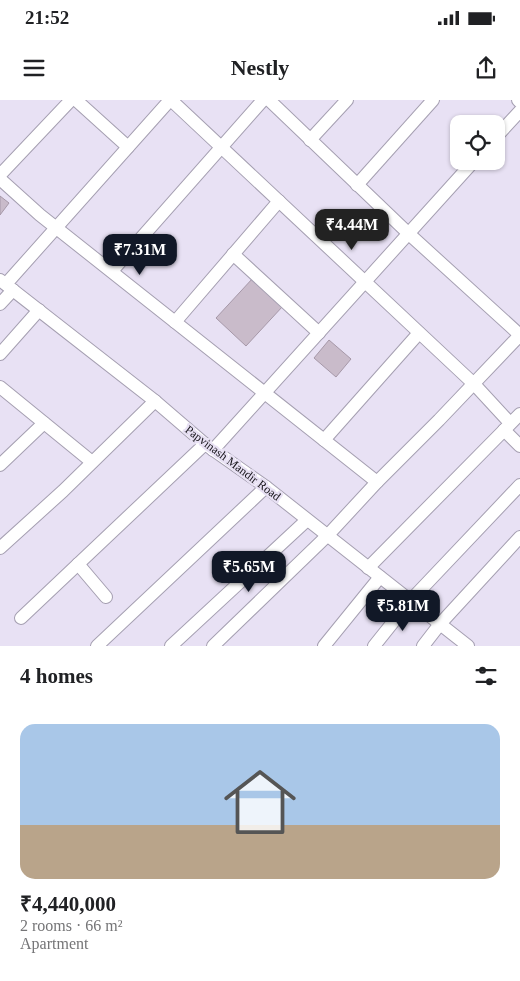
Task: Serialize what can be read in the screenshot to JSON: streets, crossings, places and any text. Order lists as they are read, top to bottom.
{
  "streets": {
    "street": ["Papvinash Mandir Road"]
  },
  "page": {
    "status": "21:52",
    "header": "Nestly",
    "price": [
      "₹4.44M",
      "₹7.31M",
      "₹5.65M",
      "₹5.81M"
    ],
    "heading": "4 homes",
    "list": [
      {
        "name": "₹4,440,000",
        "note": "2 rooms · 66 m² · Apartment"
      }
    ]
  }
}
